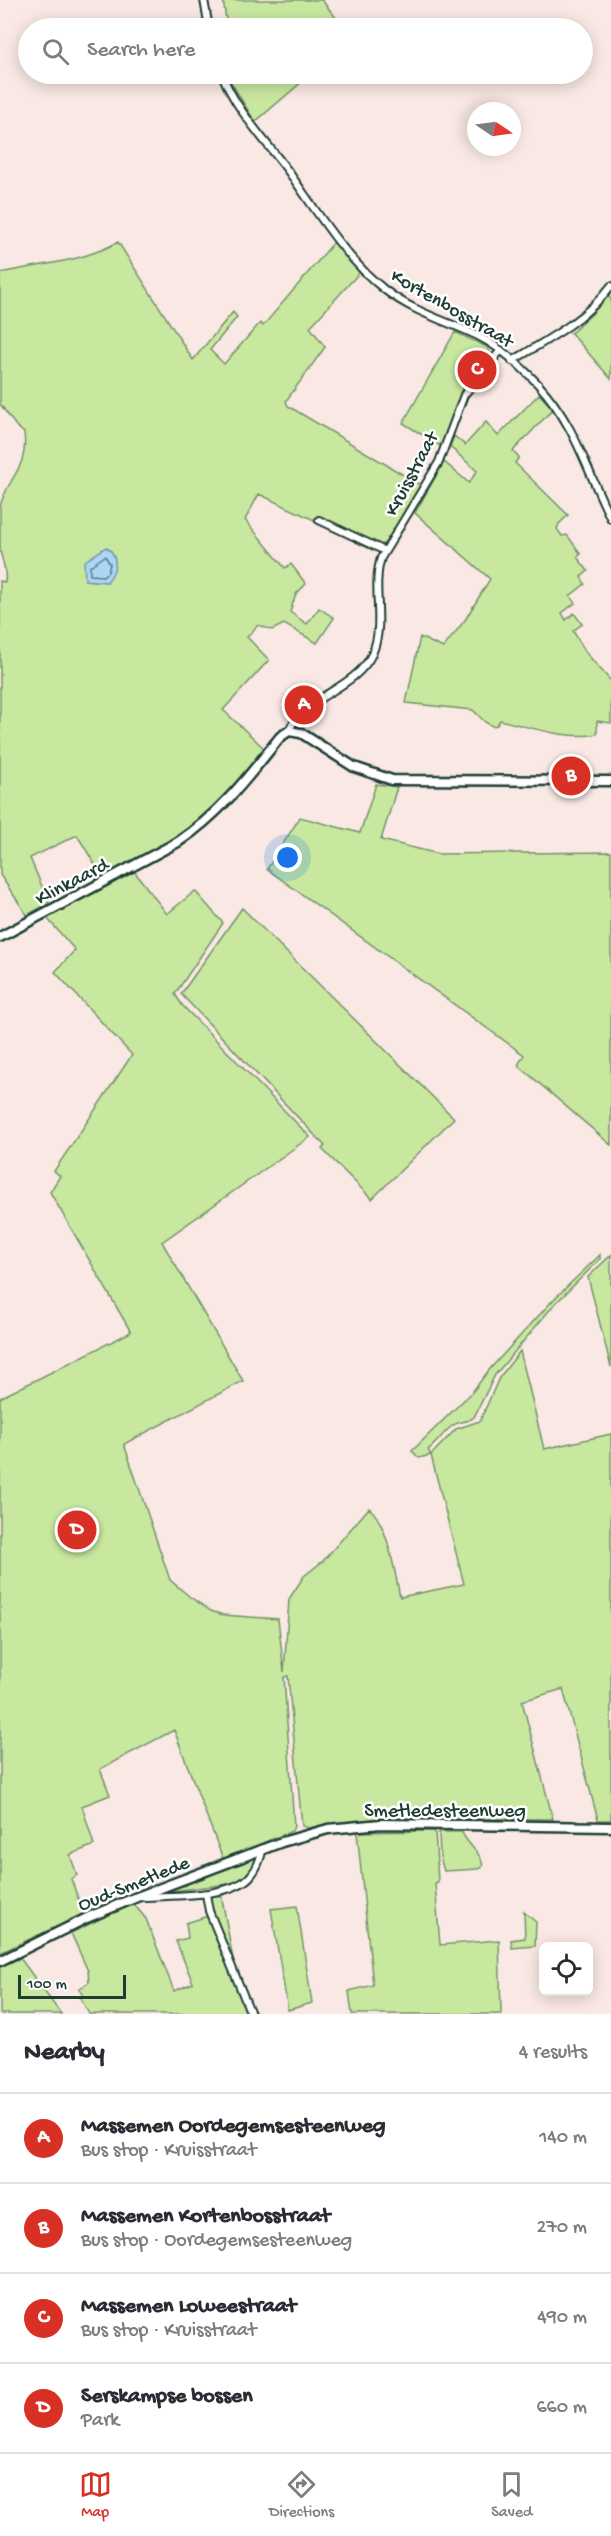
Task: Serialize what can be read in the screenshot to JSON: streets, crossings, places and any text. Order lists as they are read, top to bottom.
{
  "streets": {
    "street": [
      "Kortenbosstraat",
      "Kruisstraat",
      "Klinkaard",
      "Smetledesteenweg",
      "Oud-Smetlede"
    ]
  },
  "crossings": [
    ["Kortenbosstraat", "Kruisstraat"],
    ["Kruisstraat", "Klinkaard"],
    ["Smetledesteenweg", "Oud-Smetlede"]
  ],
  "scale_bar": "100 m",
  "north": "right",
  "page": {
    "search": "Search here",
    "pins": [
      "C",
      "A",
      "B",
      "D"
    ],
    "scale": "100 m",
    "heading": ["Nearby", "4 results"],
    "list": [
      {
        "mark": "A",
        "name": "Massemen Oordegemsesteenweg",
        "note": "Bus stop · Kruisstraat",
        "value": "140 m"
      },
      {
        "mark": "B",
        "name": "Massemen Kortenbosstraat",
        "note": "Bus stop · Oordegemsesteenweg",
        "value": "270 m"
      },
      {
        "mark": "C",
        "name": "Massemen Loweestraat",
        "note": "Bus stop · Kruisstraat",
        "value": "490 m"
      },
      {
        "mark": "D",
        "name": "Serskampse bossen",
        "note": "Park",
        "value": "660 m"
      }
    ],
    "nav": ["Map", "Directions", "Saved"]
  }
}
